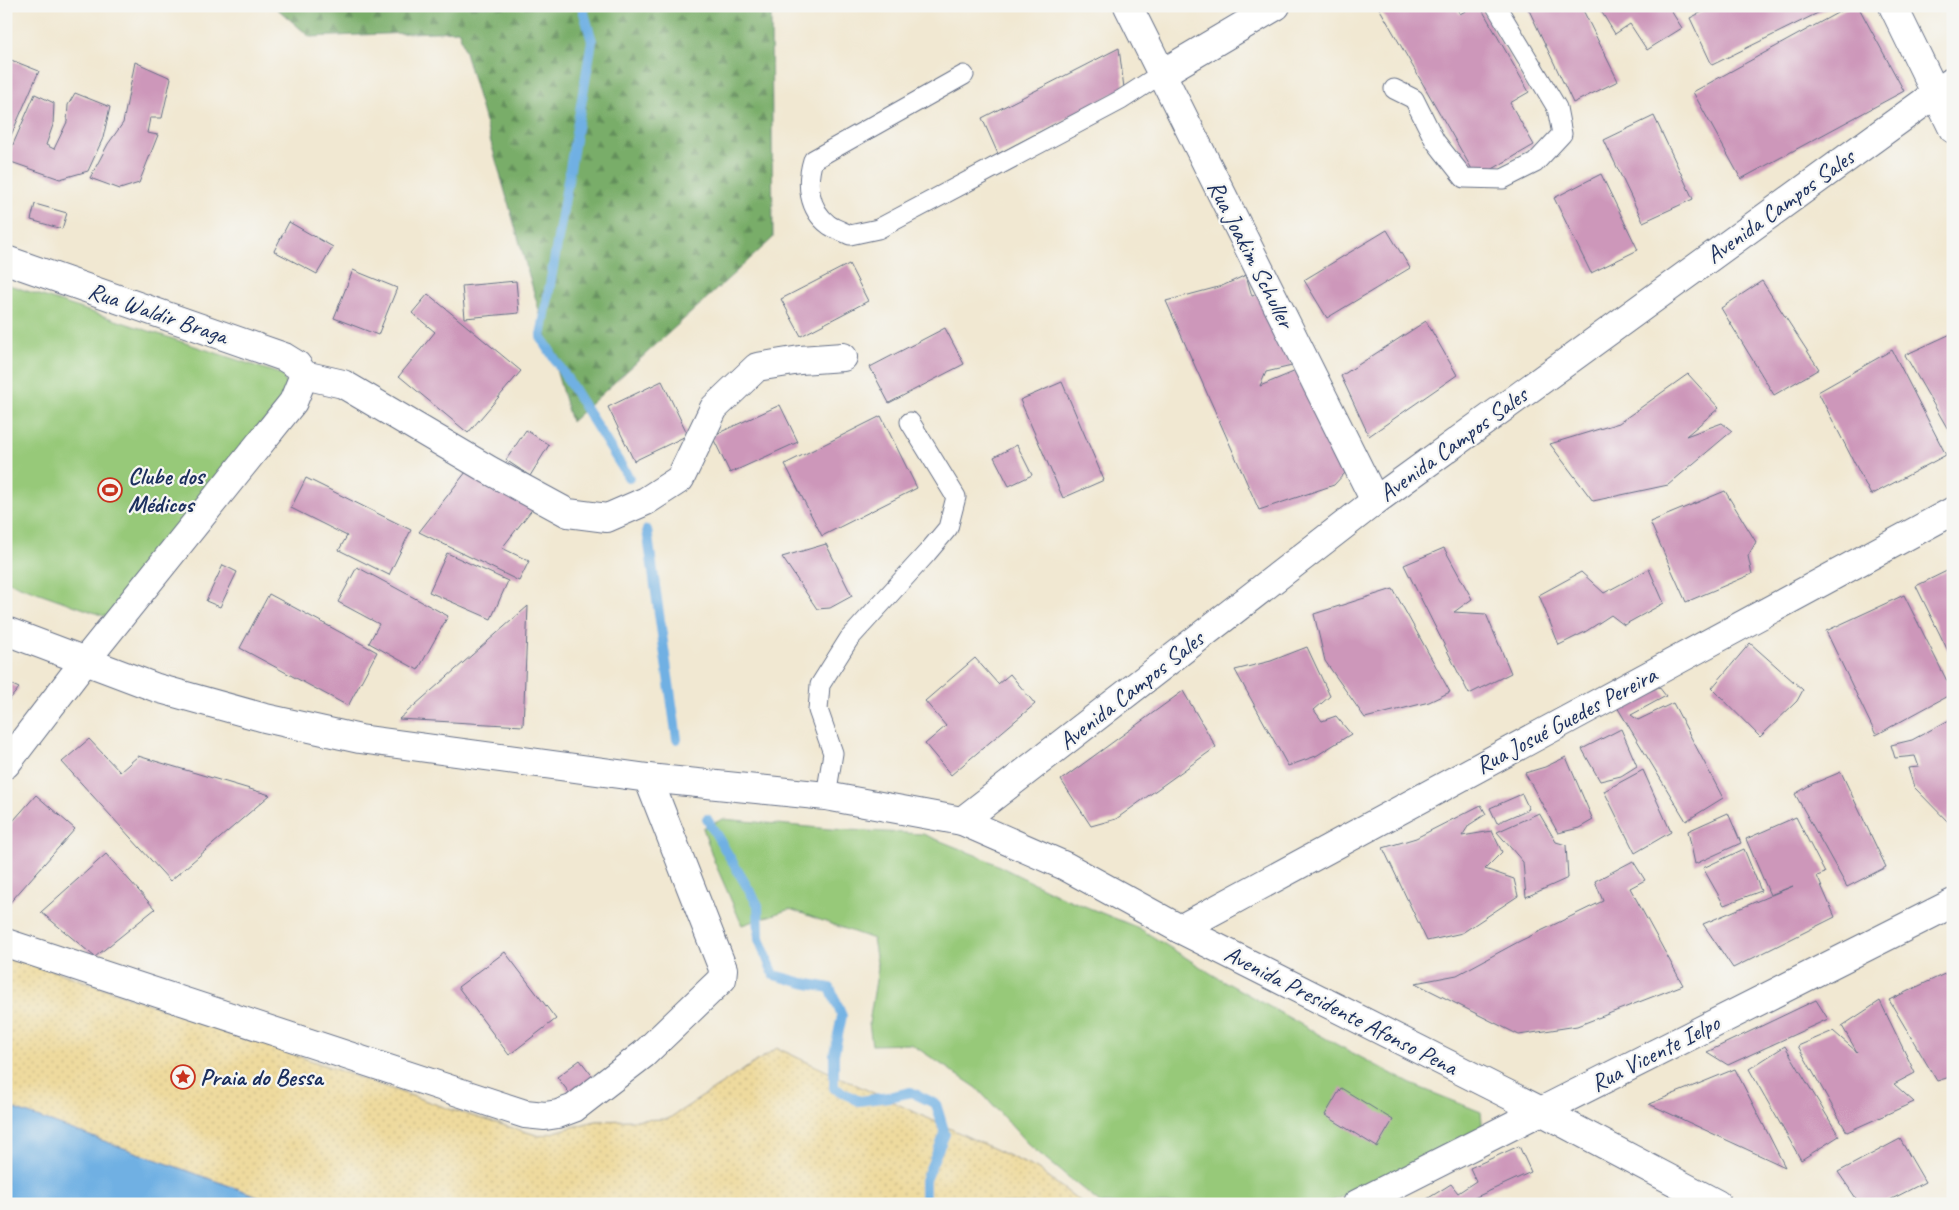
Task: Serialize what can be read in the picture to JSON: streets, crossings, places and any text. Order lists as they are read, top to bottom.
{
  "streets": {
    "street": [
      "Avenida Campos Sales",
      "Rua Joakim Schuller",
      "Rua Waldir Braga",
      "Rua Josué Guedes Pereira",
      "Avenida Presidente Afonso Pena",
      "Rua Vicente Ielpo"
    ]
  },
  "crossings": [
    ["Avenida Campos Sales", "Rua Joakim Schuller"],
    ["Avenida Campos Sales", "Avenida Presidente Afonso Pena"],
    ["Rua Josué Guedes Pereira", "Avenida Presidente Afonso Pena"],
    ["Avenida Presidente Afonso Pena", "Rua Vicente Ielpo"]
  ],
  "places": {
    "sports": ["Clube dos Médicos"],
    "place": ["Praia do Bessa"]
  }
}
